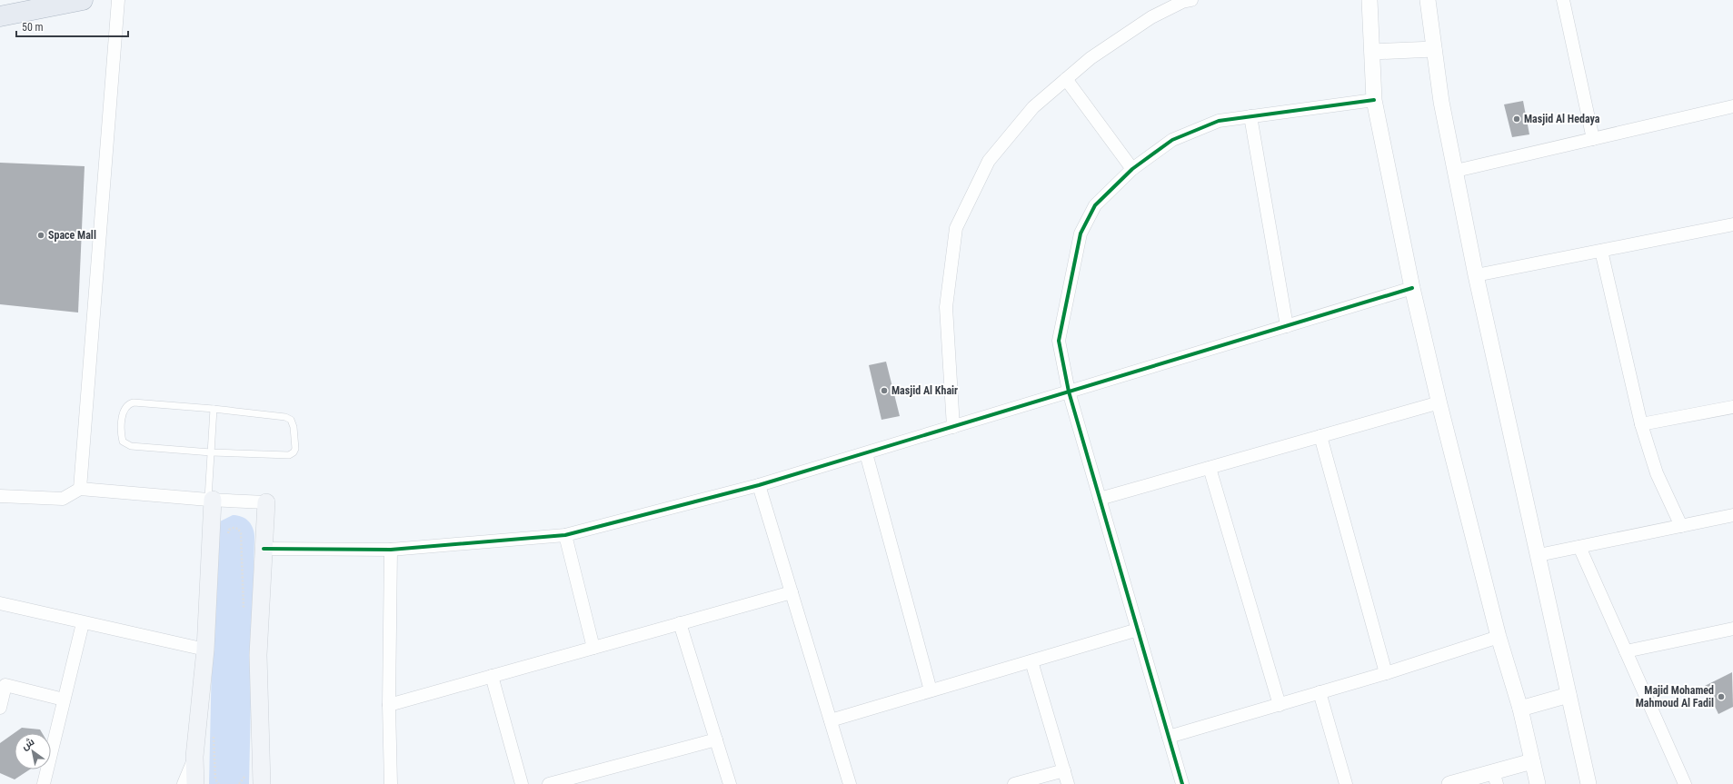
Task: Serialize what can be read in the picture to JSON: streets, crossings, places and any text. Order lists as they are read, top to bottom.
{
  "places": [
    "Masjid Al Hedaya",
    "Space Mall",
    "Masjid Al Khair",
    "Majid Mohamed Mahmoud Al Fadil"
  ],
  "scale_bar": "50 m",
  "north": "top left"
}
